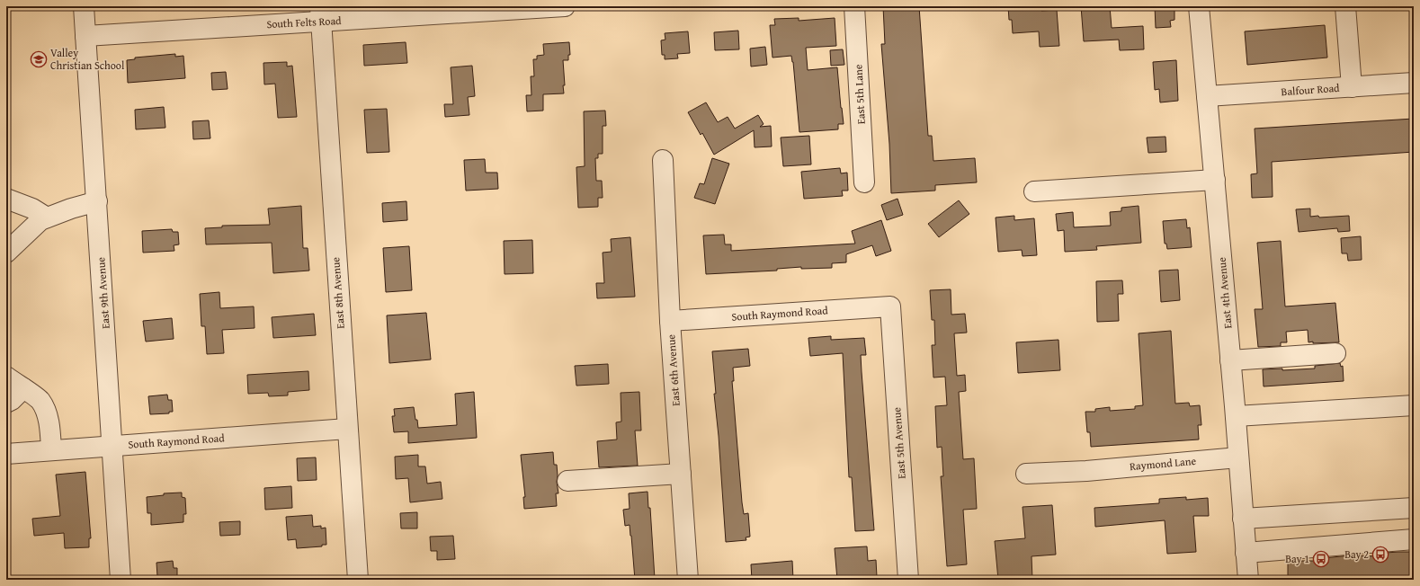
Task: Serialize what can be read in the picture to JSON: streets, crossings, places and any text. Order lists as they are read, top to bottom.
{
  "streets": {
    "street": [
      "South Felts Road",
      "Balfour Road",
      "East 5th Lane",
      "East 9th Avenue",
      "East 8th Avenue",
      "East 4th Avenue",
      "South Raymond Road",
      "East 6th Avenue",
      "East 5th Avenue",
      "Raymond Lane"
    ]
  },
  "crossings": [
    ["South Felts Road", "East 9th Avenue"],
    ["South Felts Road", "East 8th Avenue"],
    ["Balfour Road", "East 4th Avenue"],
    ["East 9th Avenue", "South Raymond Road"],
    ["East 8th Avenue", "South Raymond Road"],
    ["East 4th Avenue", "Raymond Lane"],
    ["South Raymond Road", "East 6th Avenue"],
    ["South Raymond Road", "East 5th Avenue"]
  ],
  "places": {
    "school or university": ["Valley Christian School"],
    "bus stop": ["Bay 2", "Bay 1"]
  }
}
